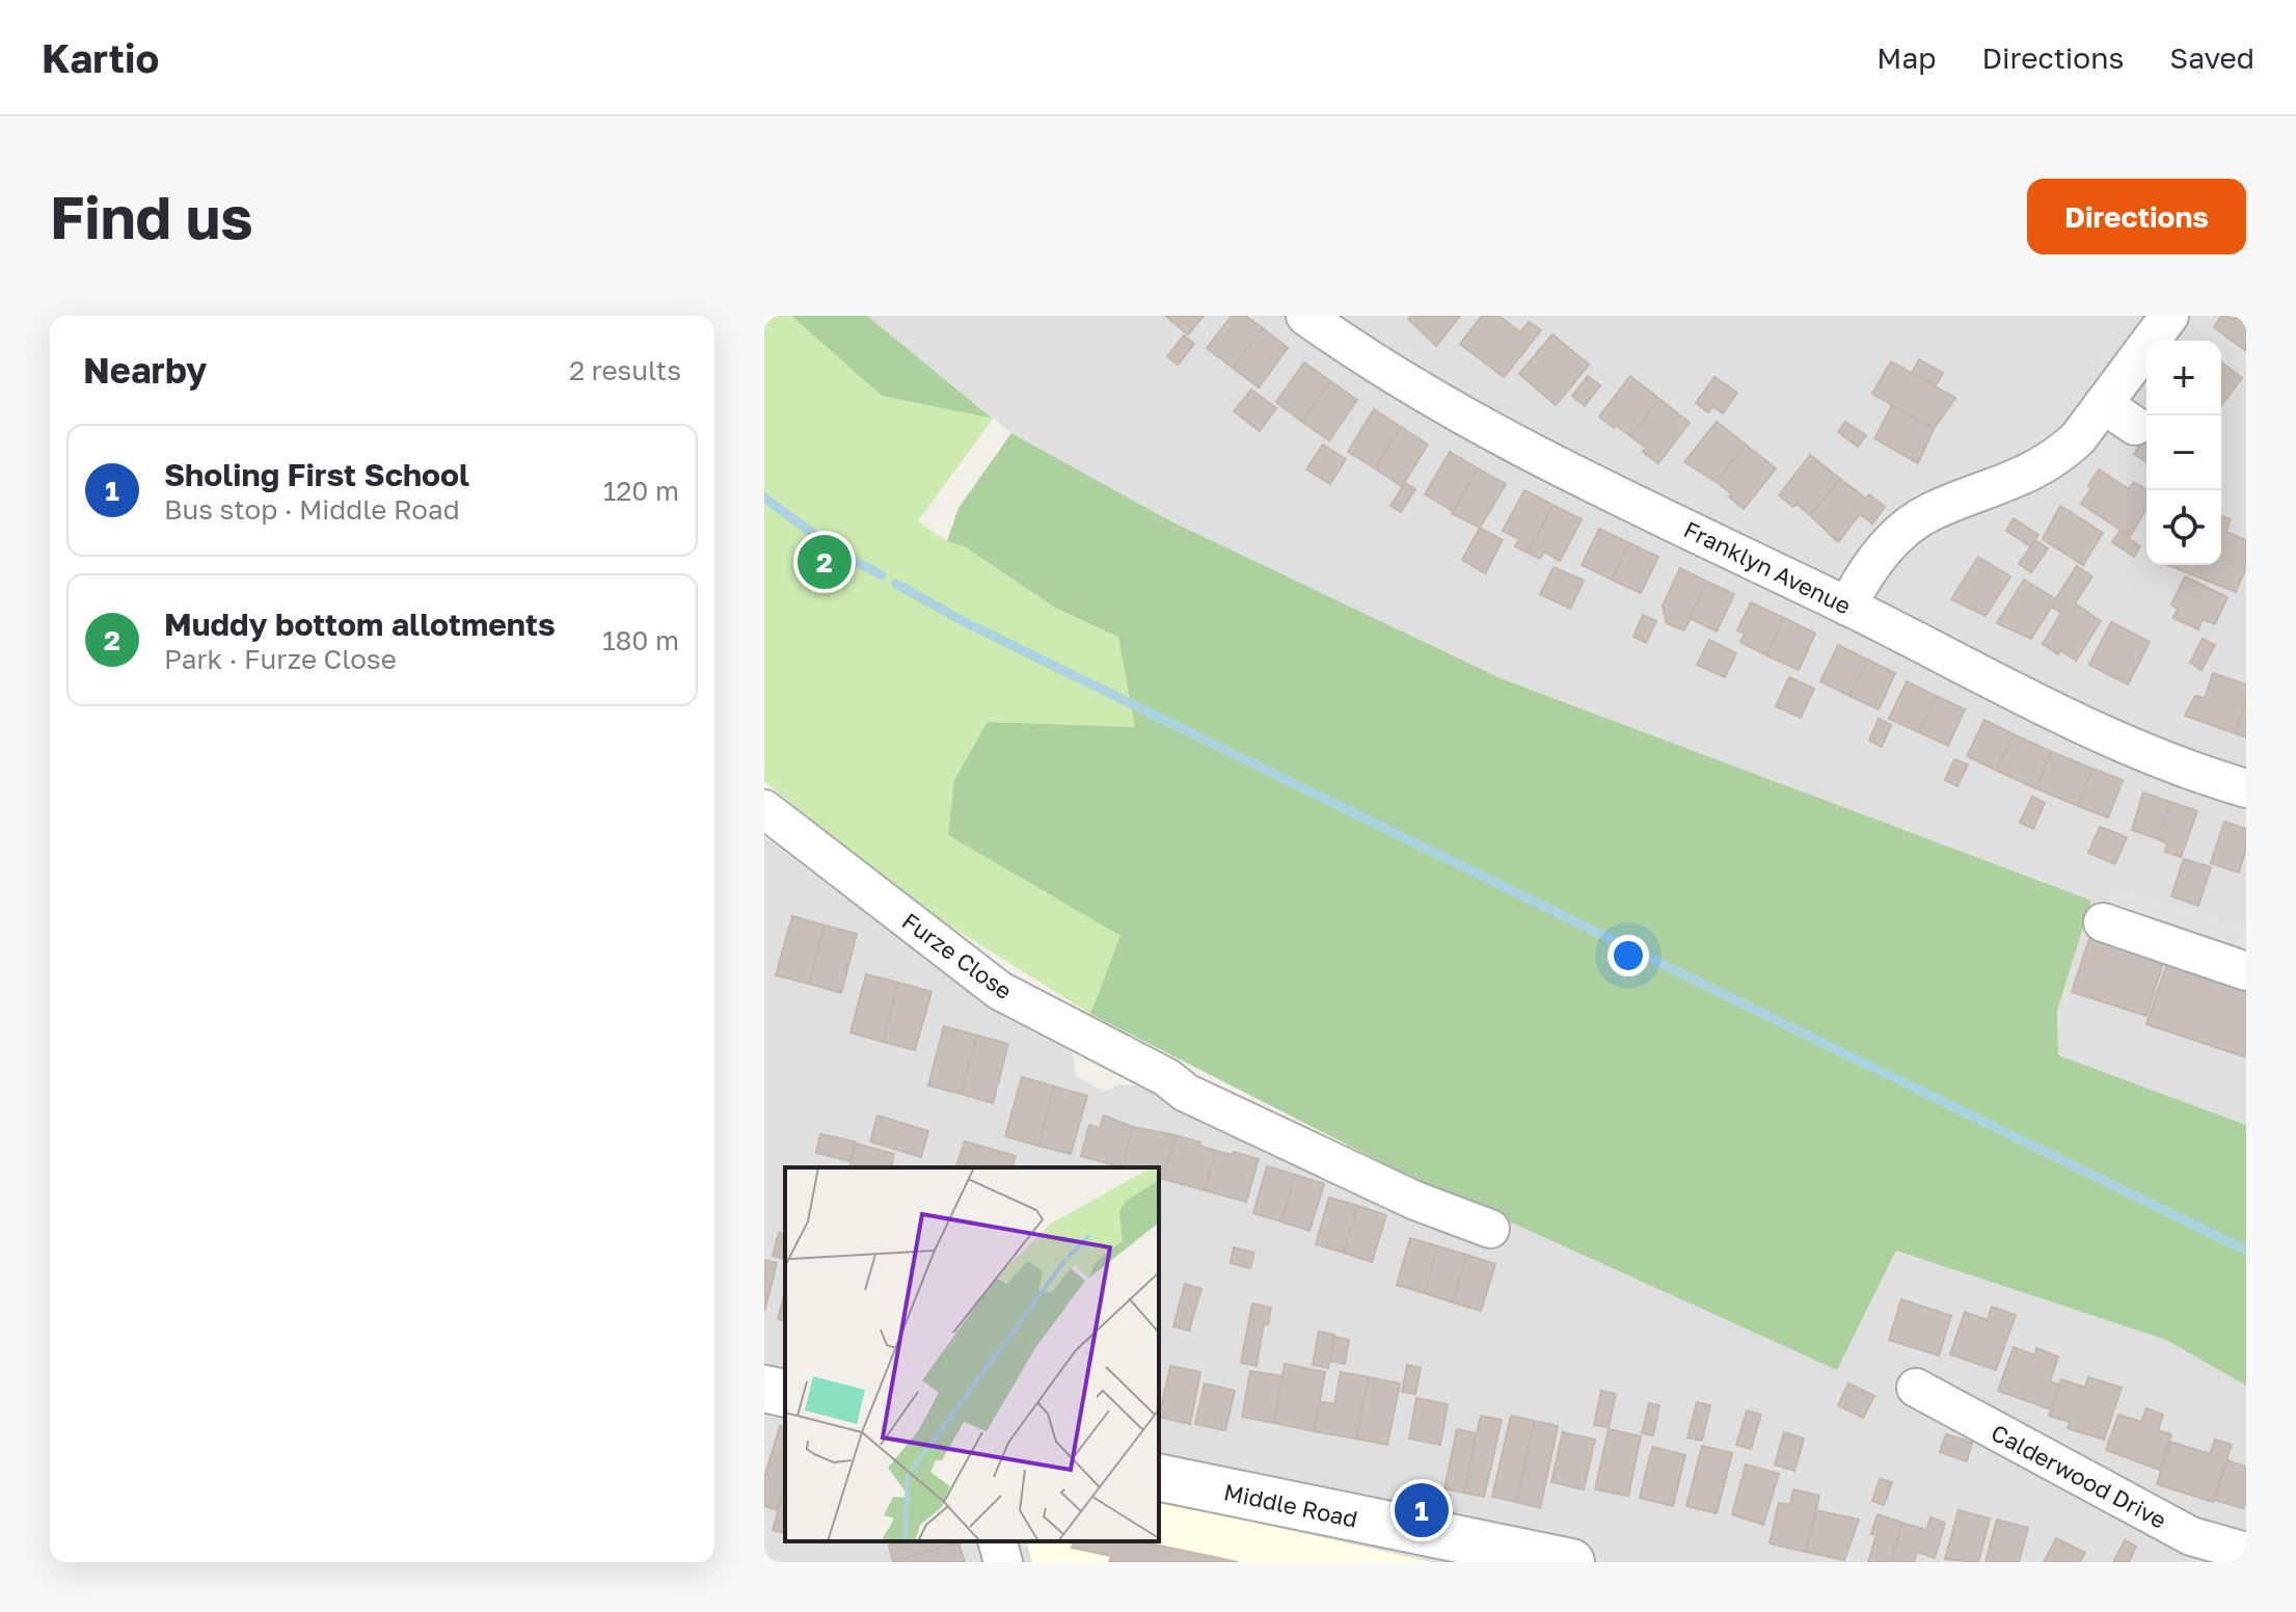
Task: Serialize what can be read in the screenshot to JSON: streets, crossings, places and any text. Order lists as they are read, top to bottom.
{
  "streets": {
    "street": [
      "Franklyn Avenue",
      "Furze Close",
      "Calderwood Drive",
      "Middle Road"
    ]
  },
  "page": {
    "header": "Kartio",
    "nav": ["Map", "Directions", "Saved"],
    "buttons": "Directions",
    "title": "Find us",
    "heading": ["Nearby", "2 results"],
    "map_buttons": ["+", "−"],
    "list": [
      {
        "mark": "1",
        "name": "Sholing First School",
        "note": "Bus stop · Middle Road",
        "value": "120 m"
      },
      {
        "mark": "2",
        "name": "Muddy bottom allotments",
        "note": "Park · Furze Close",
        "value": "180 m"
      }
    ],
    "pins": ["2", "1"]
  }
}
